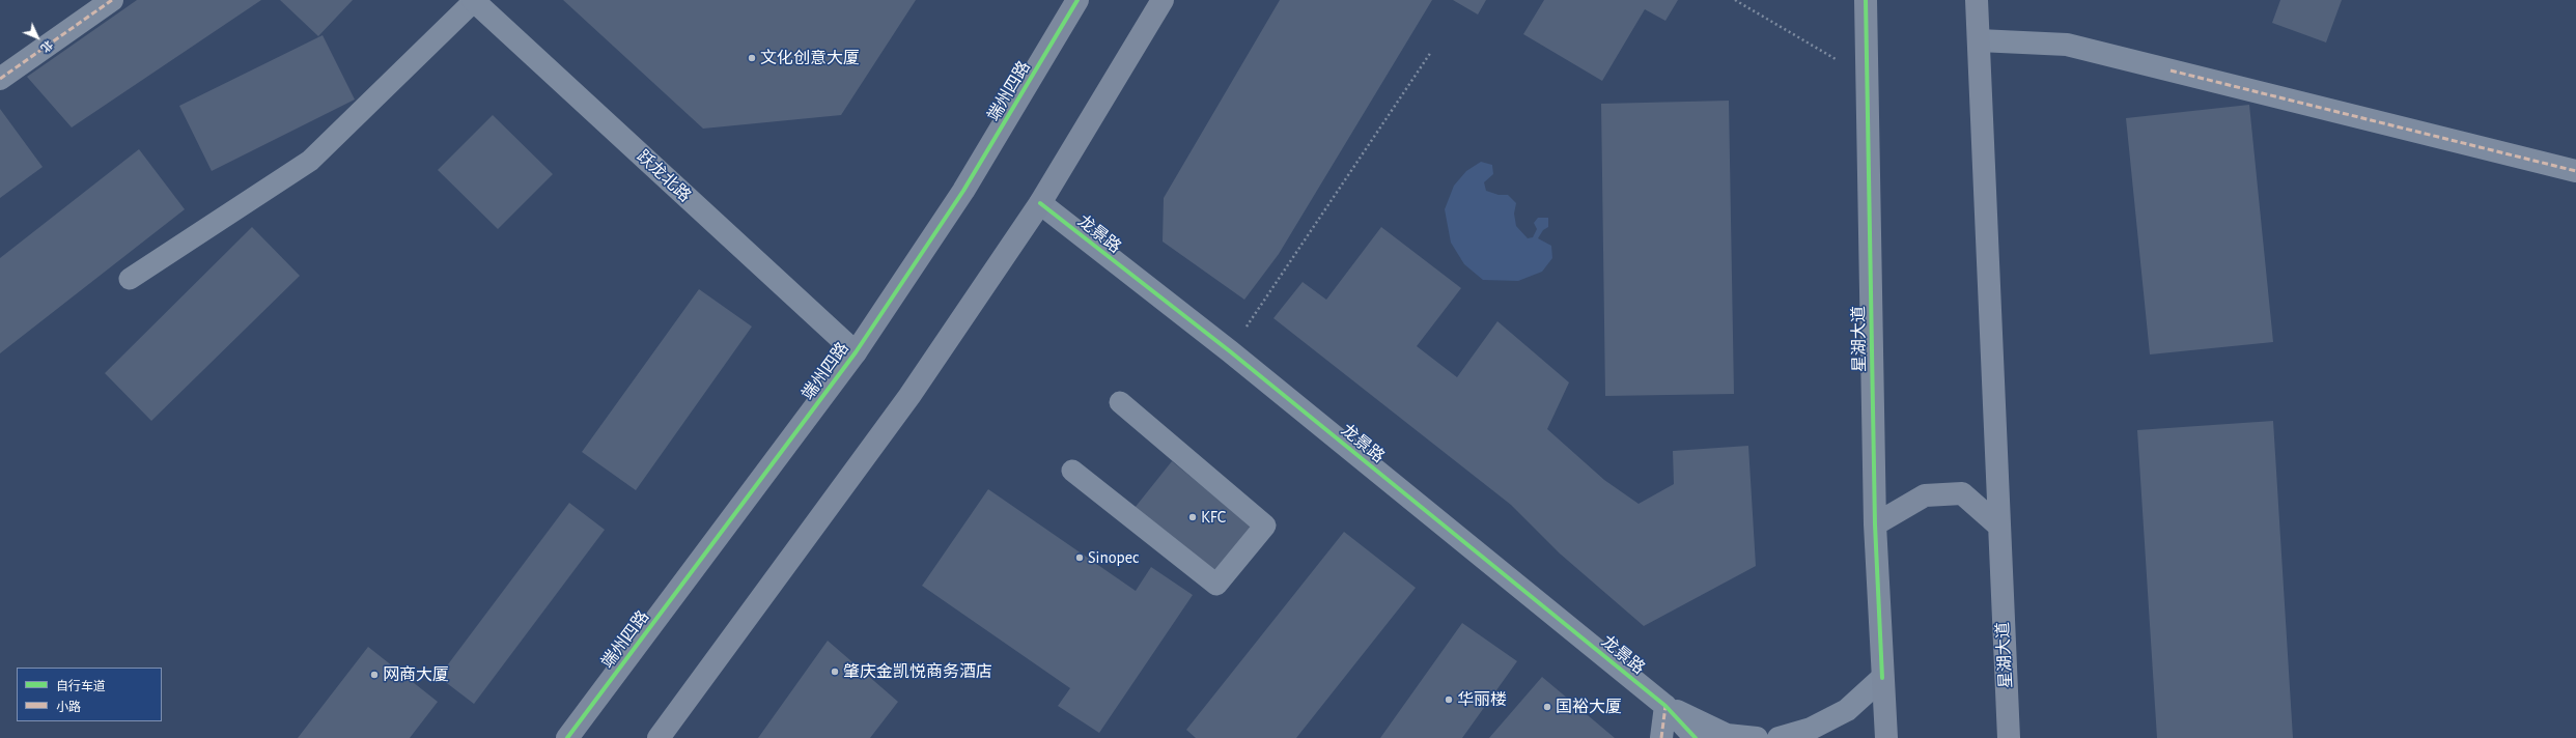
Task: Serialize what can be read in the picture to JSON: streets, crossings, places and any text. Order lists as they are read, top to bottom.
{
  "streets": {
    "main road": ["端州四路", "星湖大道"],
    "street": ["跃龙北路", "龙景路"]
  },
  "crossings": [
    ["端州四路", "跃龙北路"]
  ],
  "places": [
    "文化创意大厦",
    "KFC",
    "Sinopec",
    "肇庆金凯悦商务酒店",
    "网商大厦",
    "华丽楼",
    "国裕大厦"
  ],
  "legend": ["自行车道", "小路"],
  "north": "bottom right"
}
